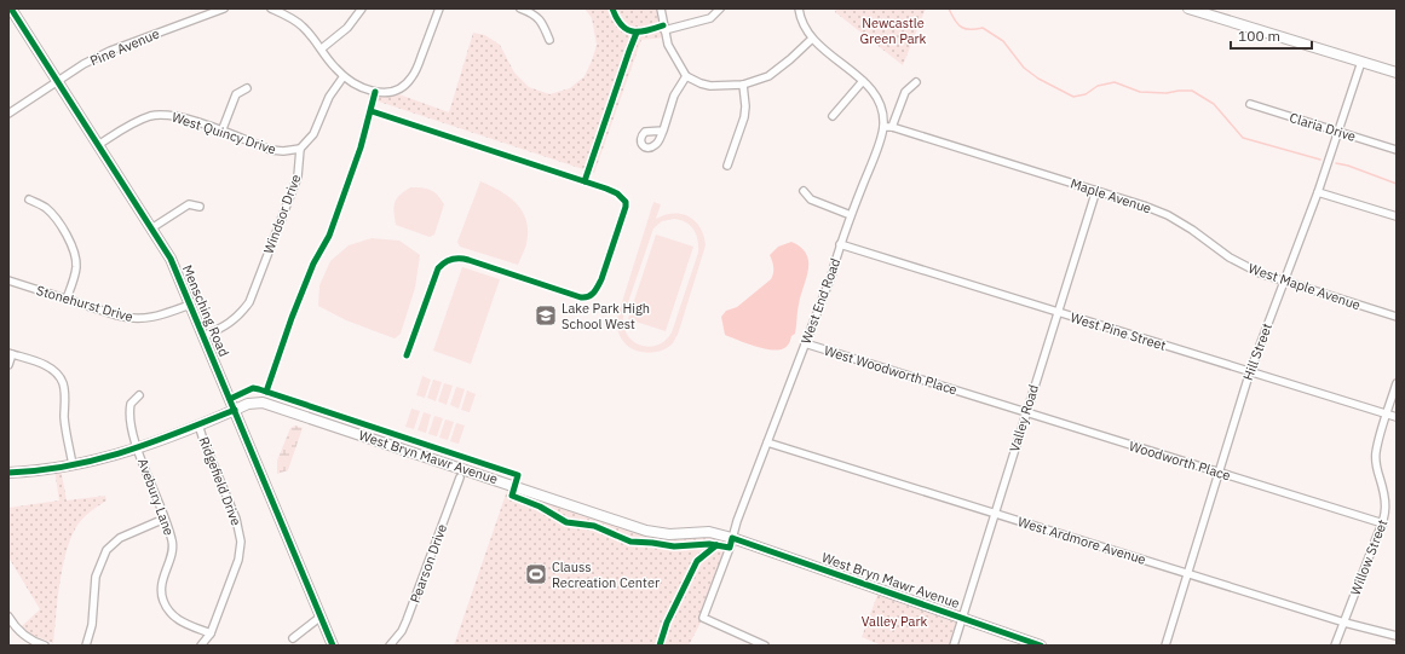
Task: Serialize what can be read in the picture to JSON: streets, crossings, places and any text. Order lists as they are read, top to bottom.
{
  "streets": {
    "street": [
      "Pine Avenue",
      "Claria Drive",
      "West Quincy Drive",
      "Maple Avenue",
      "Windsor Drive",
      "West Maple Avenue",
      "West End Road",
      "Stonehurst Drive",
      "Mensching Road",
      "West Pine Street",
      "Hill Street",
      "West Woodworth Place",
      "Valley Road",
      "West Bryn Mawr Avenue",
      "Woodworth Place",
      "Ridgefield Drive",
      "Avebury Lane",
      "West Ardmore Avenue",
      "Willow Street",
      "Pearson Drive"
    ]
  },
  "crossings": [
    ["Pine Avenue", "Mensching Road"],
    ["Claria Drive", "Hill Street"],
    ["West Quincy Drive", "Windsor Drive"],
    ["West Quincy Drive", "Mensching Road"],
    ["Maple Avenue", "West Maple Avenue"],
    ["Maple Avenue", "Valley Road"],
    ["Windsor Drive", "Mensching Road"],
    ["West Maple Avenue", "Hill Street"],
    ["West End Road", "West Pine Street"],
    ["West End Road", "West Woodworth Place"],
    ["West End Road", "West Bryn Mawr Avenue"],
    ["West End Road", "West Ardmore Avenue"],
    ["Stonehurst Drive", "Mensching Road"],
    ["Mensching Road", "West Bryn Mawr Avenue"],
    ["West Pine Street", "Hill Street"],
    ["West Pine Street", "Valley Road"],
    ["West Pine Street", "Willow Street"],
    ["Hill Street", "Woodworth Place"],
    ["Hill Street", "West Ardmore Avenue"],
    ["West Woodworth Place", "Woodworth Place"],
    ["Valley Road", "West Bryn Mawr Avenue"],
    ["Valley Road", "Woodworth Place"],
    ["Valley Road", "West Ardmore Avenue"],
    ["West Bryn Mawr Avenue", "Ridgefield Drive"],
    ["West Bryn Mawr Avenue", "Avebury Lane"],
    ["Woodworth Place", "Willow Street"],
    ["Ridgefield Drive", "Avebury Lane"],
    ["West Ardmore Avenue", "Willow Street"]
  ],
  "parks": ["Newcastle Green Park", "Valley Park"],
  "places": {
    "school or university": ["Lake Park High School West"],
    "sports": ["Clauss Recreation Center"]
  },
  "scale_bar": "100 m"
}
